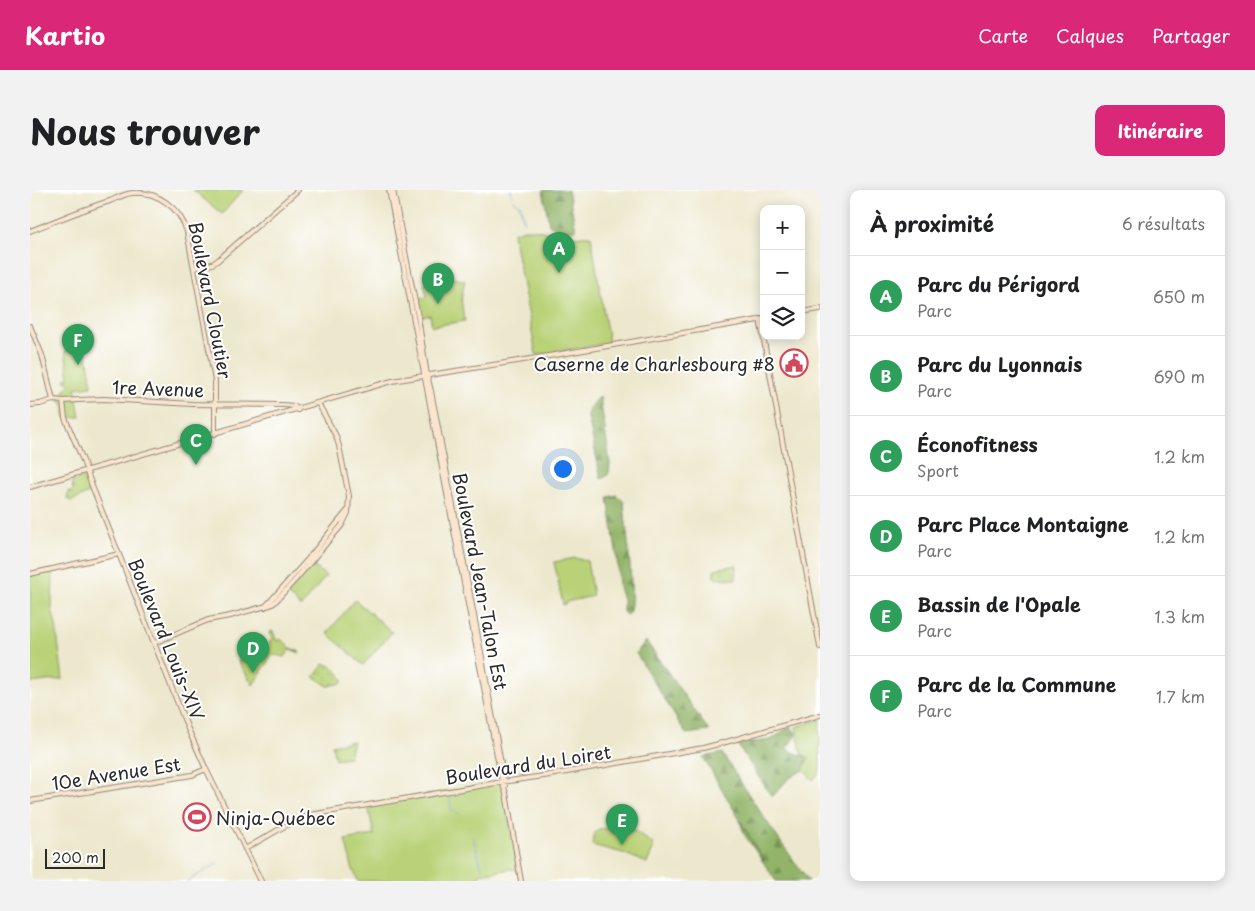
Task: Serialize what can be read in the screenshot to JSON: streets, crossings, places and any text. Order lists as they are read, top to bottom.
{
  "streets": {
    "street": [
      "Boulevard Cloutier",
      "1re Avenue",
      "Boulevard Jean-Talon Est",
      "Boulevard Louis-XIV",
      "Boulevard du Loiret",
      "10e Avenue Est"
    ]
  },
  "crossings": [
    ["Boulevard Cloutier", "1re Avenue"],
    ["1re Avenue", "Boulevard Louis-XIV"],
    ["Boulevard Jean-Talon Est", "Boulevard du Loiret"],
    ["Boulevard Louis-XIV", "Boulevard du Loiret"],
    ["Boulevard Louis-XIV", "10e Avenue Est"]
  ],
  "places": {
    "public building": ["Caserne de Charlesbourg #8"],
    "sports": ["Ninja-Québec"]
  },
  "scale_bar": "200 m",
  "page": {
    "header": "Kartio",
    "nav": ["Carte", "Calques", "Partager"],
    "title": "Nous trouver",
    "buttons": "Itinéraire",
    "heading": ["À proximité", "6 résultats"],
    "map_buttons": ["+", "−"],
    "pins": [
      "A",
      "B",
      "F",
      "C",
      "D",
      "E"
    ],
    "list": [
      {
        "mark": "A",
        "name": "Parc du Périgord",
        "note": "Parc",
        "value": "650 m"
      },
      {
        "mark": "B",
        "name": "Parc du Lyonnais",
        "note": "Parc",
        "value": "690 m"
      },
      {
        "mark": "C",
        "name": "Éconofitness",
        "note": "Sport",
        "value": "1.2 km"
      },
      {
        "mark": "D",
        "name": "Parc Place Montaigne",
        "note": "Parc",
        "value": "1.2 km"
      },
      {
        "mark": "E",
        "name": "Bassin de l'Opale",
        "note": "Parc",
        "value": "1.3 km"
      },
      {
        "mark": "F",
        "name": "Parc de la Commune",
        "note": "Parc",
        "value": "1.7 km"
      }
    ],
    "scale": "200 m"
  }
}
